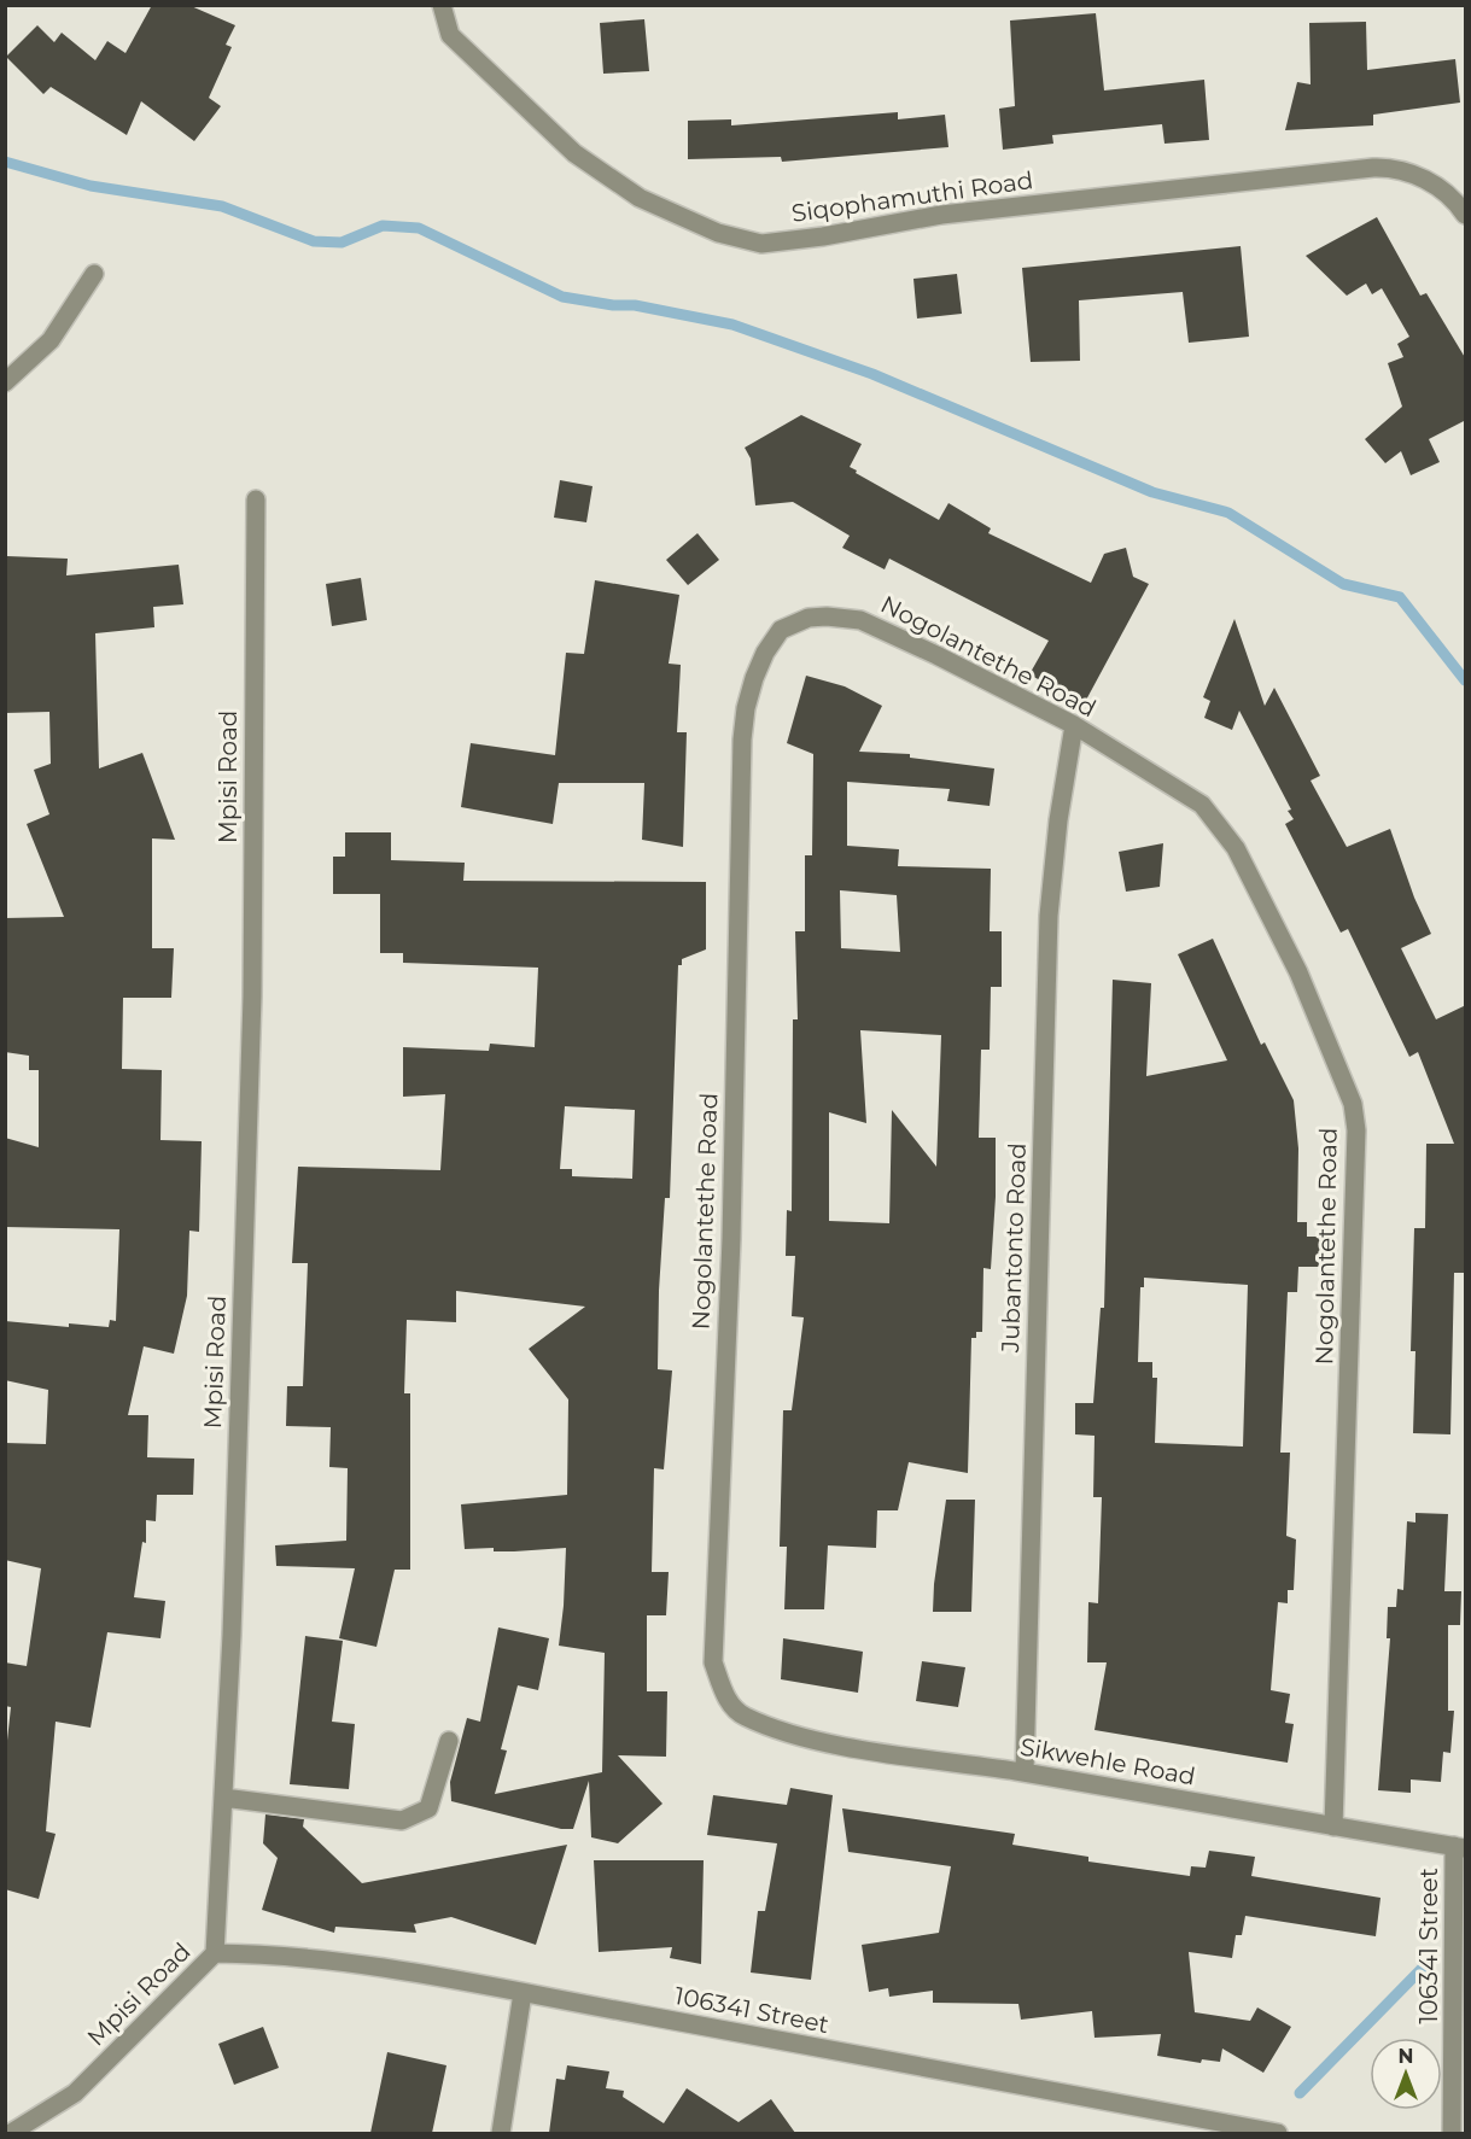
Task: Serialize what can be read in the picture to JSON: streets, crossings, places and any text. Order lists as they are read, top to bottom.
{
  "streets": {
    "street": [
      "Siqophamuthi Road",
      "Nogolantethe Road",
      "Mpisi Road",
      "Jubantonto Road",
      "Sikwehle Road",
      "106341 Street"
    ]
  },
  "crossings": [
    ["Nogolantethe Road", "Jubantonto Road"],
    ["Nogolantethe Road", "Sikwehle Road"],
    ["Mpisi Road", "106341 Street"],
    ["Jubantonto Road", "Sikwehle Road"],
    ["Sikwehle Road", "106341 Street"]
  ],
  "north": "top"
}
